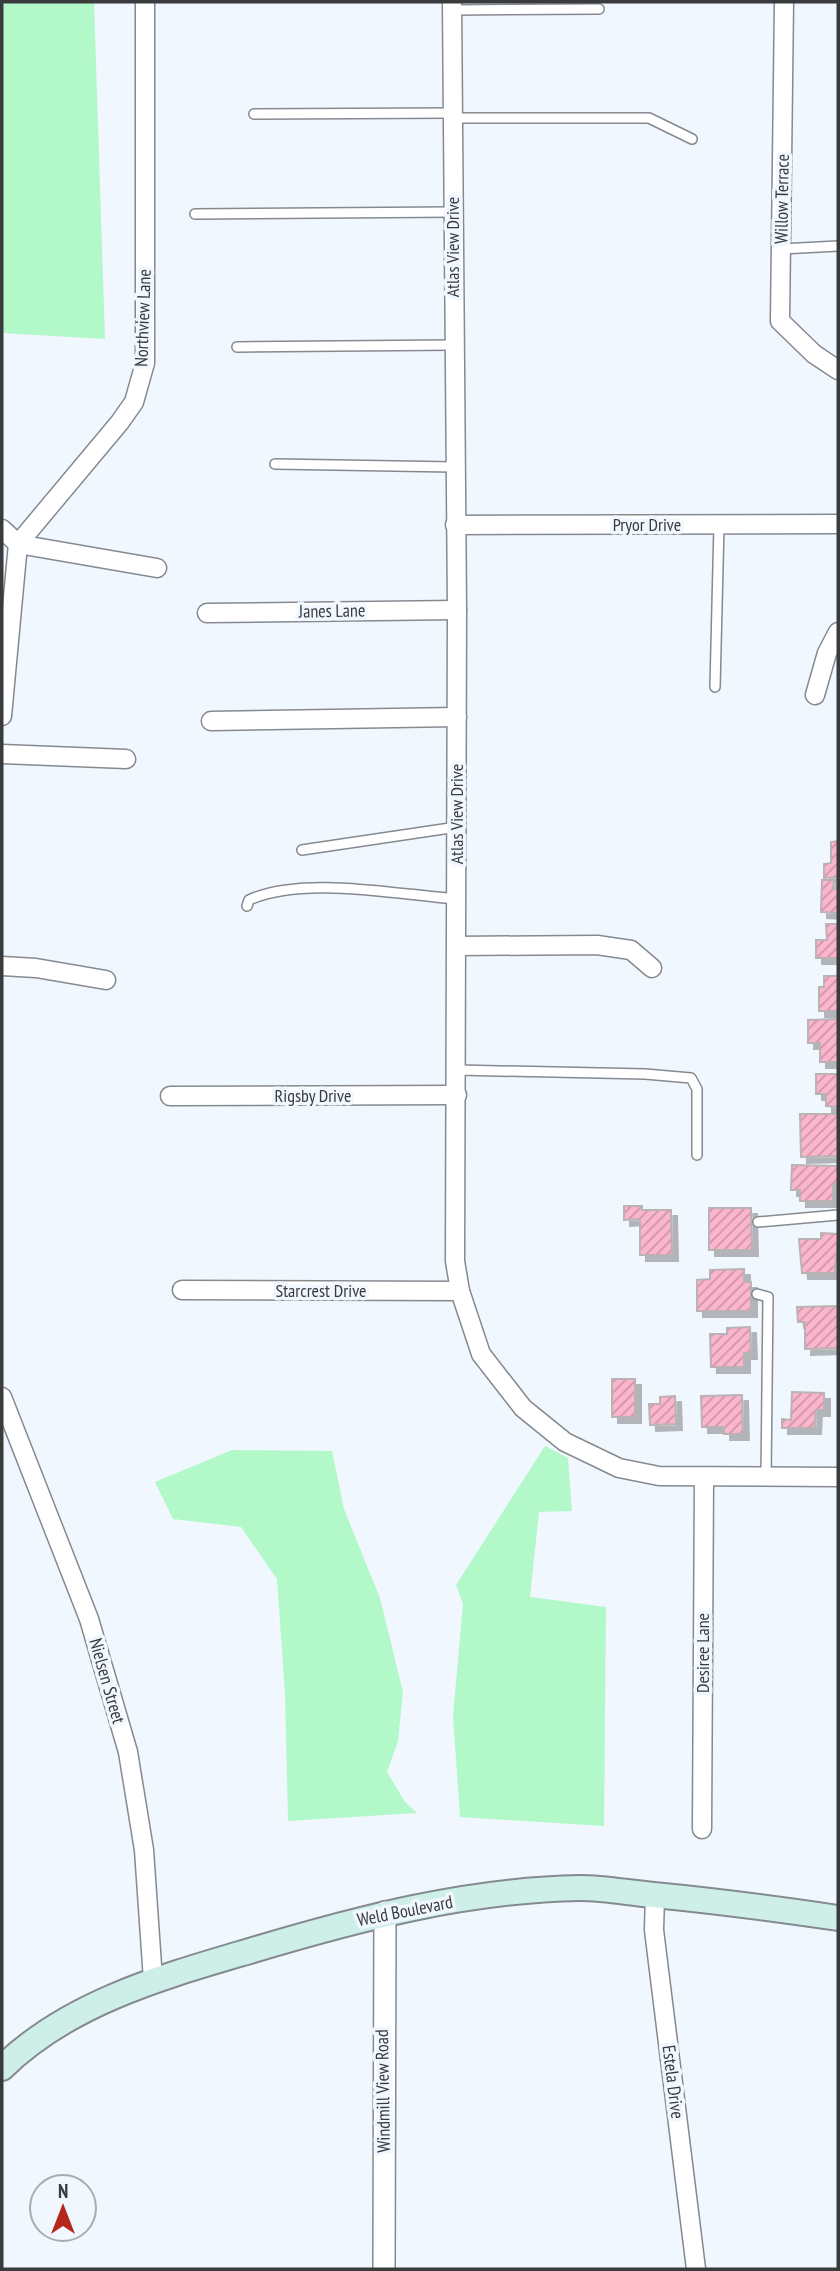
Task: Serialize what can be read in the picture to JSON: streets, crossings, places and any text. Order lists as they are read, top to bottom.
{
  "streets": {
    "main road": ["Weld Boulevard"],
    "street": [
      "Willow Terrace",
      "Atlas View Drive",
      "Northview Lane",
      "Pryor Drive",
      "Janes Lane",
      "Rigsby Drive",
      "Starcrest Drive",
      "Desiree Lane",
      "Nielsen Street",
      "Estela Drive",
      "Windmill View Road"
    ]
  },
  "crossings": [
    ["Atlas View Drive", "Pryor Drive"],
    ["Atlas View Drive", "Janes Lane"],
    ["Atlas View Drive", "Rigsby Drive"],
    ["Atlas View Drive", "Starcrest Drive"],
    ["Atlas View Drive", "Desiree Lane"],
    ["Nielsen Street", "Weld Boulevard"],
    ["Weld Boulevard", "Estela Drive"],
    ["Weld Boulevard", "Windmill View Road"]
  ],
  "north": "top"
}
